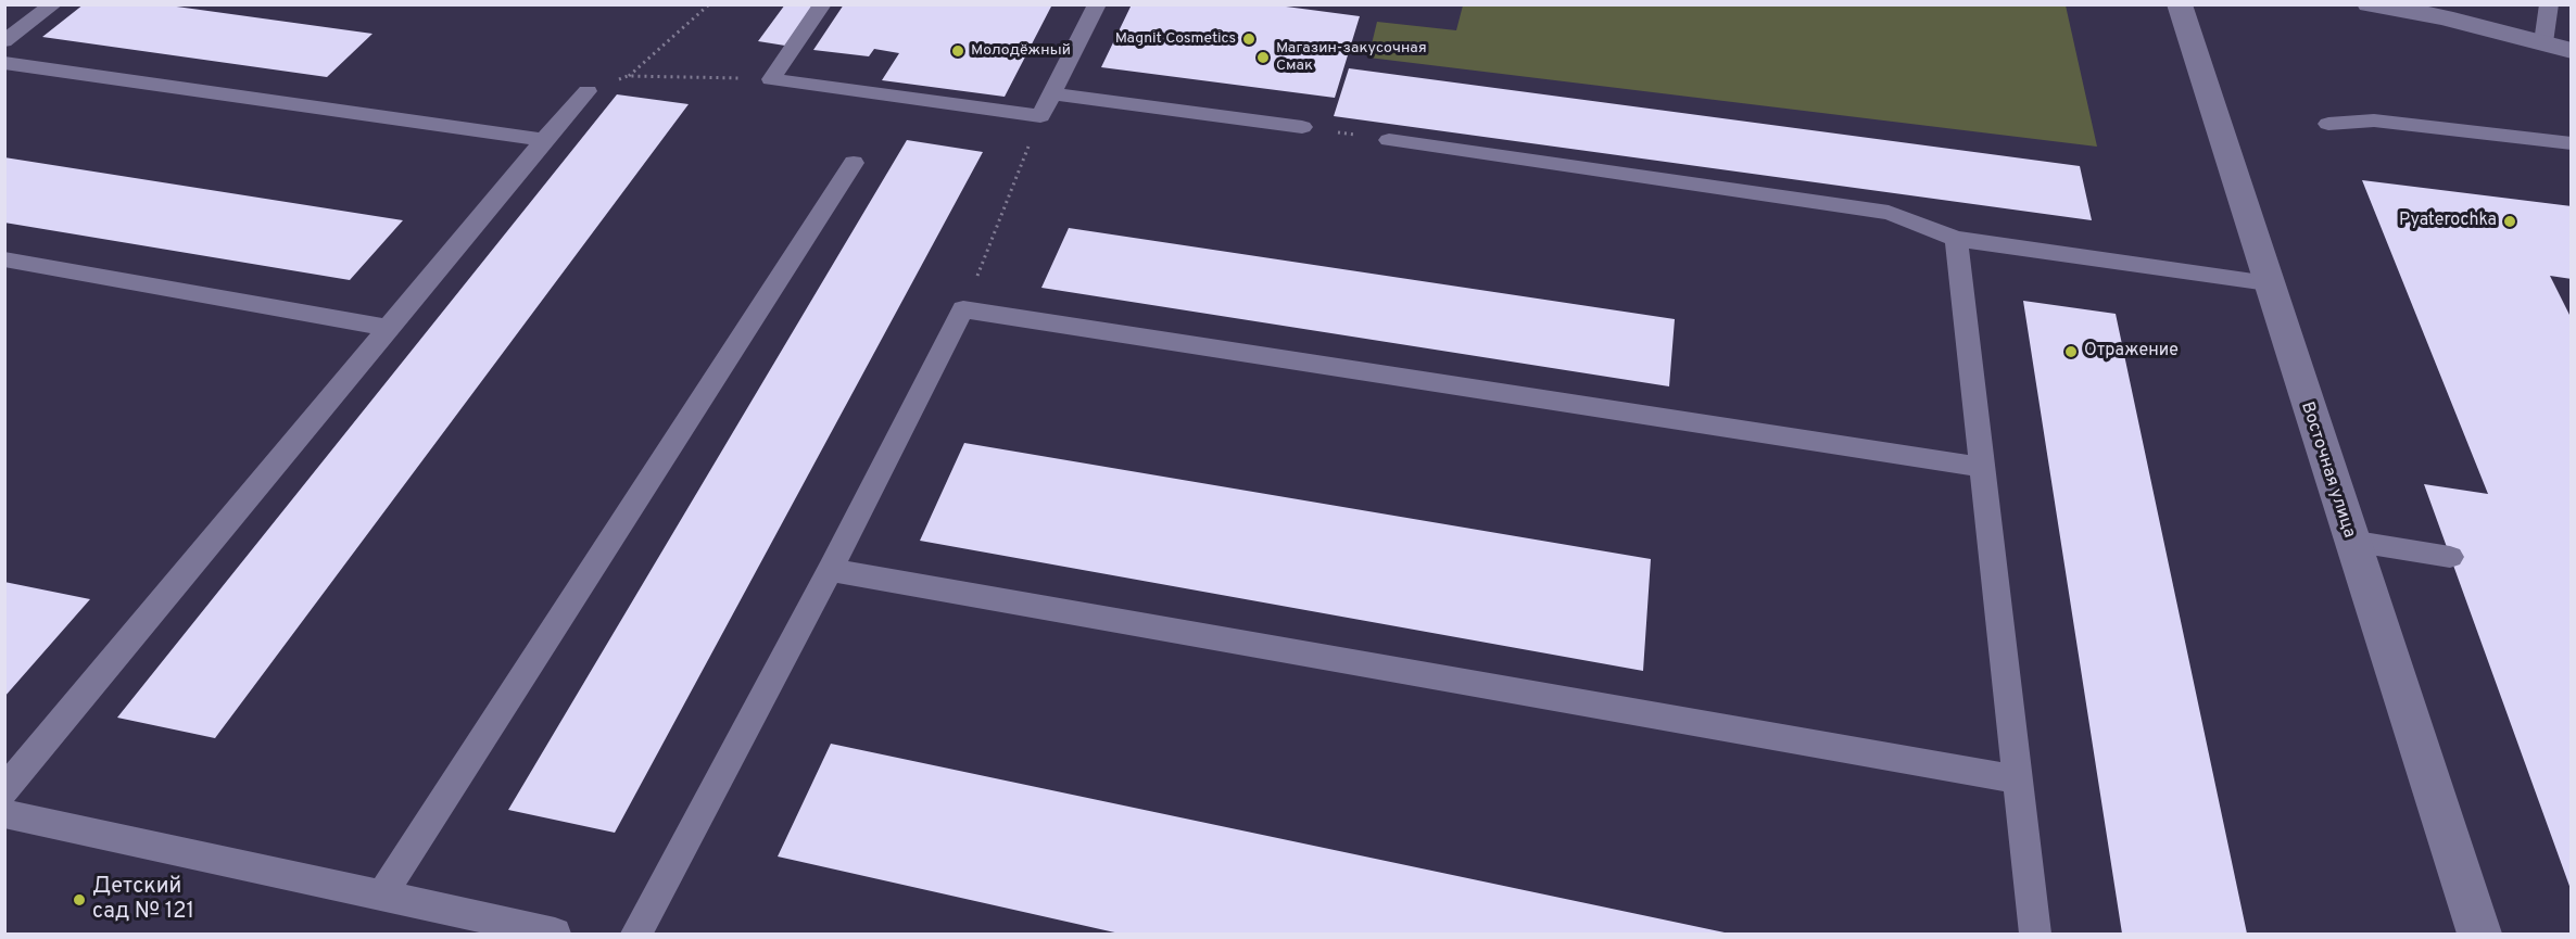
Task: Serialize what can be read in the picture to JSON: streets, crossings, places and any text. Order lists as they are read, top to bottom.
{
  "streets": {
    "main road": ["Восточная улица"]
  },
  "places": [
    "Magnit Cosmetics",
    "Молодёжный",
    "Магазин-закусочная Смак",
    "Pyaterochka",
    "Отражение",
    "Детский сад № 121"
  ]
}
